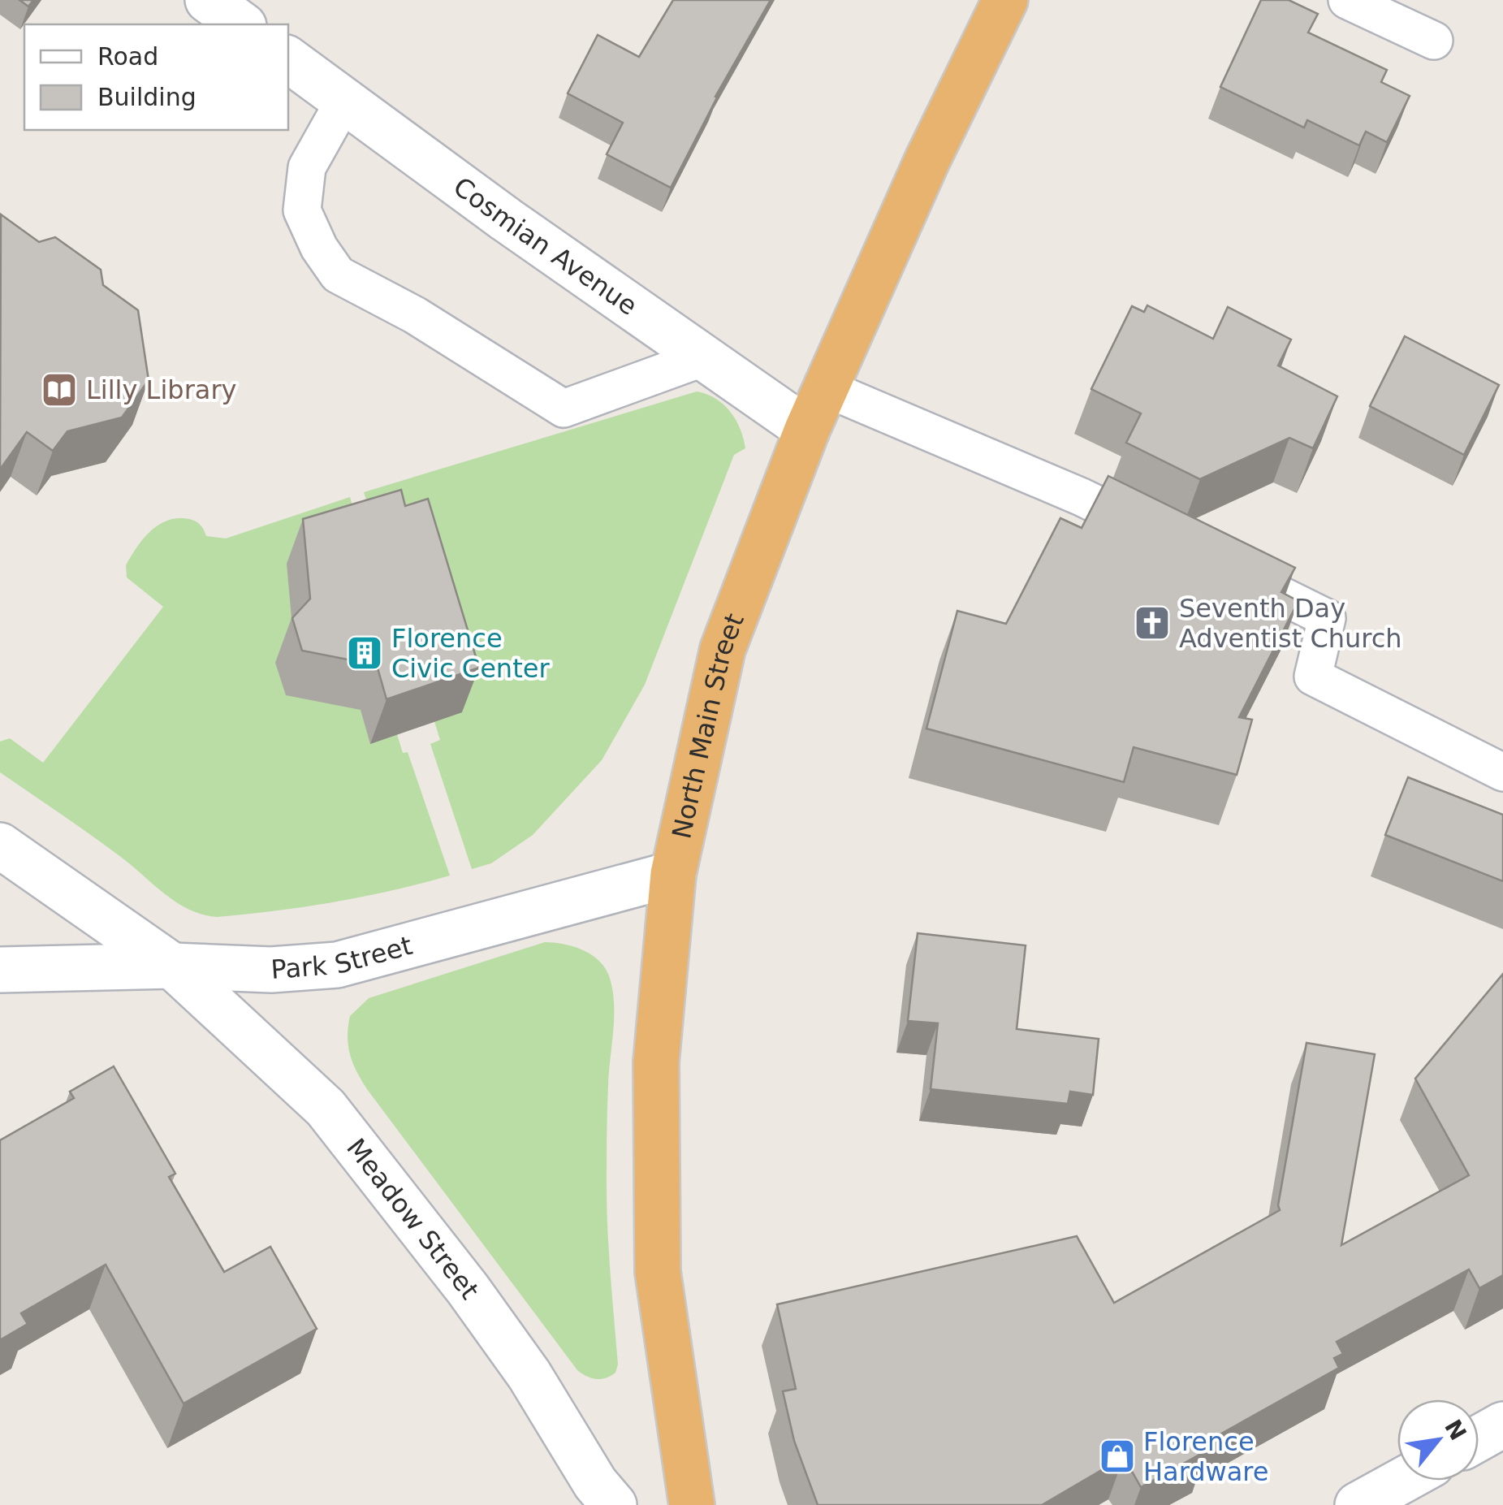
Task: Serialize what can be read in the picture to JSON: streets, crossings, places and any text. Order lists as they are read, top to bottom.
{
  "streets": {
    "highway": ["North Main Street"],
    "main road": ["Cosmian Avenue", "Park Street", "Meadow Street"]
  },
  "crossings": [
    ["Cosmian Avenue", "North Main Street"],
    ["North Main Street", "Park Street"],
    ["Park Street", "Meadow Street"]
  ],
  "places": {
    "library": ["Lilly Library"],
    "church": ["Seventh Day Adventist Church"],
    "building": ["Florence Civic Center"],
    "shop": ["Florence Hardware"]
  },
  "legend": ["Road", "Building"],
  "north": "top right"
}
